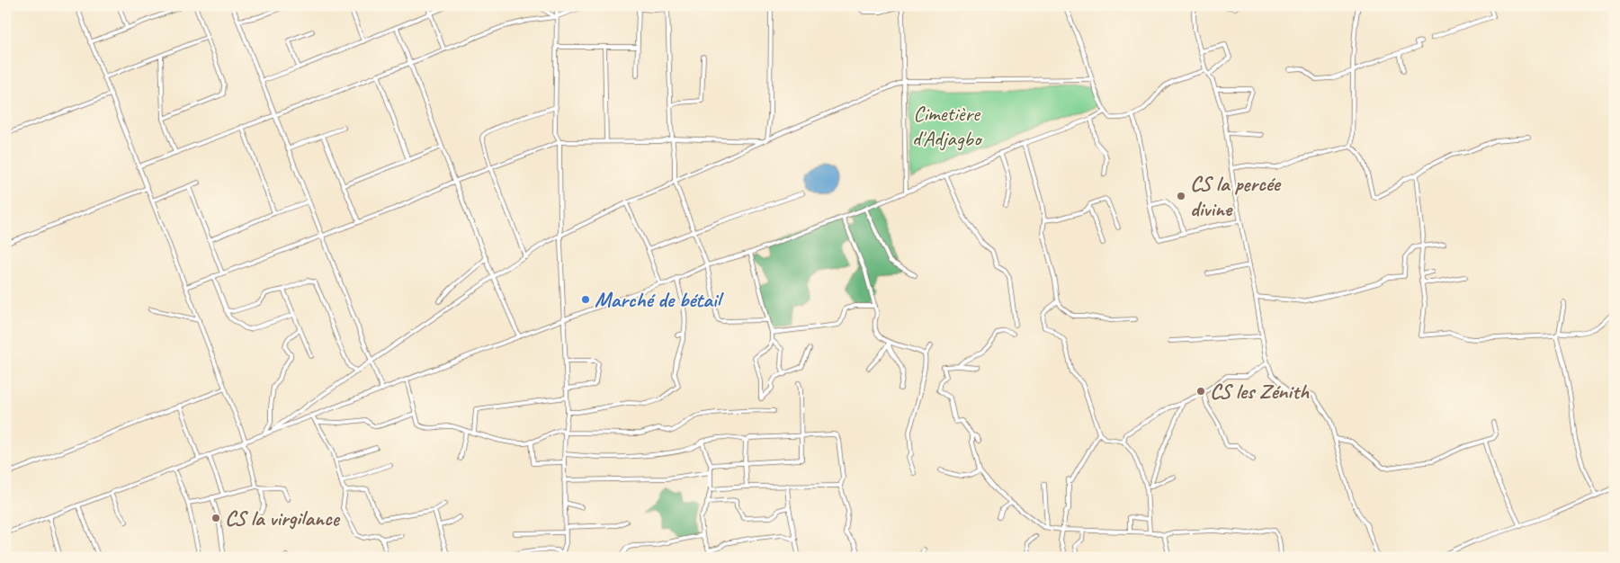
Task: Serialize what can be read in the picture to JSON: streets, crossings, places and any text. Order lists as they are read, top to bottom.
{
  "parks": ["Cimetière d'Adjagbo"],
  "places": [
    "CS la percée divine",
    "Marché de bétail",
    "CS les Zénith",
    "CS la virgilance"
  ]
}
